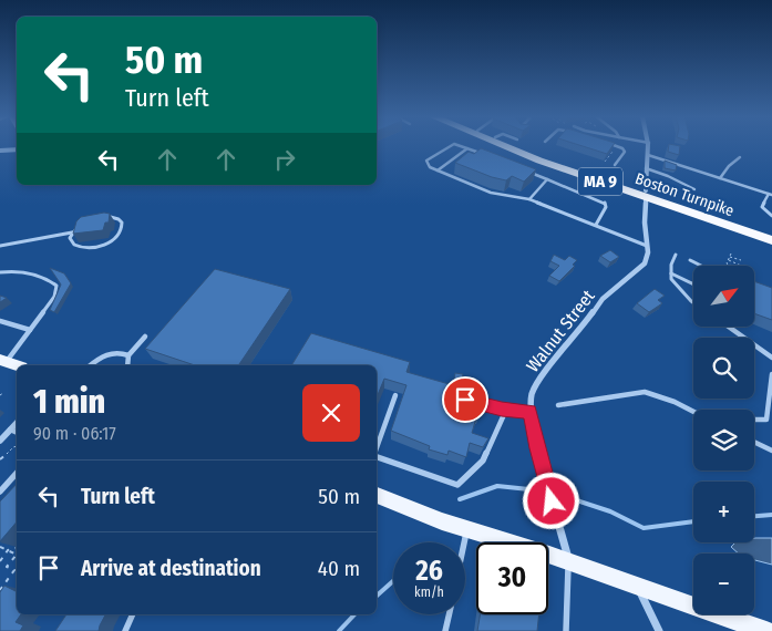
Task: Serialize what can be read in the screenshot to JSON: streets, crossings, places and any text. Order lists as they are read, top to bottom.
{
  "streets": {
    "highway": ["MA 9", "Boston Turnpike"],
    "street": ["Walnut Street"]
  },
  "crossings": [
    ["Boston Turnpike", "Walnut Street"]
  ],
  "north": "top right",
  "page": {
    "turn": ["50 m", "Turn left"],
    "map_buttons": ["+", "−"],
    "heading": ["1 min", "90 m · 06:17"],
    "list": [
      {
        "name": "Turn left",
        "value": "50 m"
      },
      {
        "name": "Arrive at destination",
        "value": "40 m"
      }
    ],
    "speed": "26 km/h",
    "limit": "30"
  }
}
